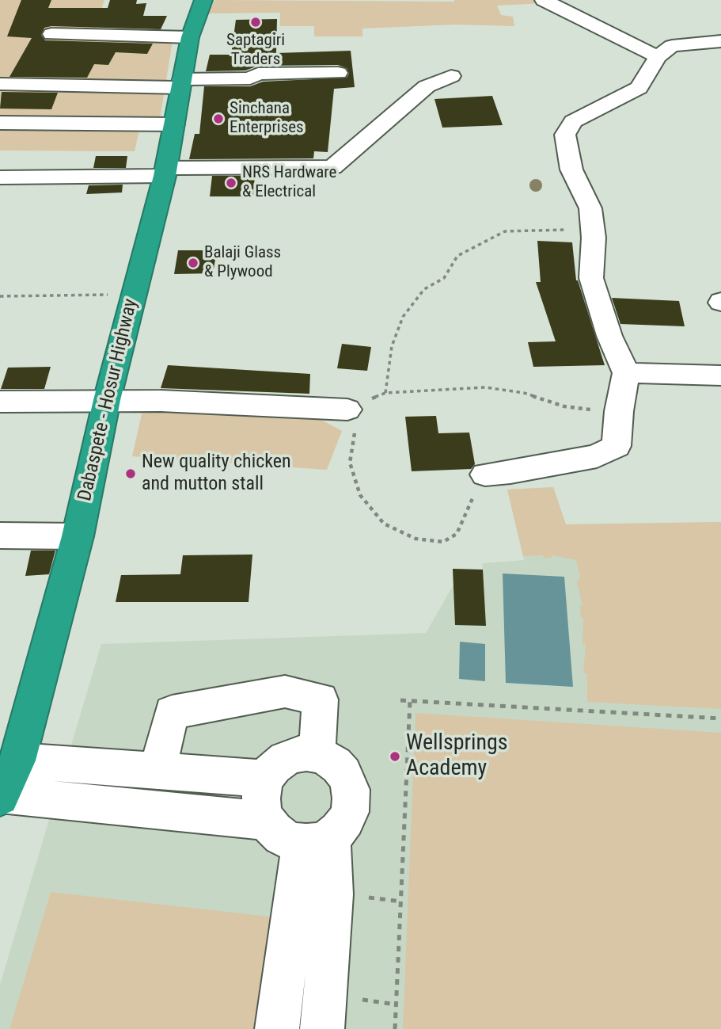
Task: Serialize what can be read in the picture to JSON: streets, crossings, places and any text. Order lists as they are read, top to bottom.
{
  "streets": {
    "highway": ["Dabaspete - Hosur Highway"]
  },
  "places": [
    "Saptagiri Traders",
    "Sinchana Enterprises",
    "NRS Hardware & Electrical",
    "Balaji Glass & Plywood",
    "New quality chicken and mutton stall",
    "Wellsprings Academy"
  ]
}
